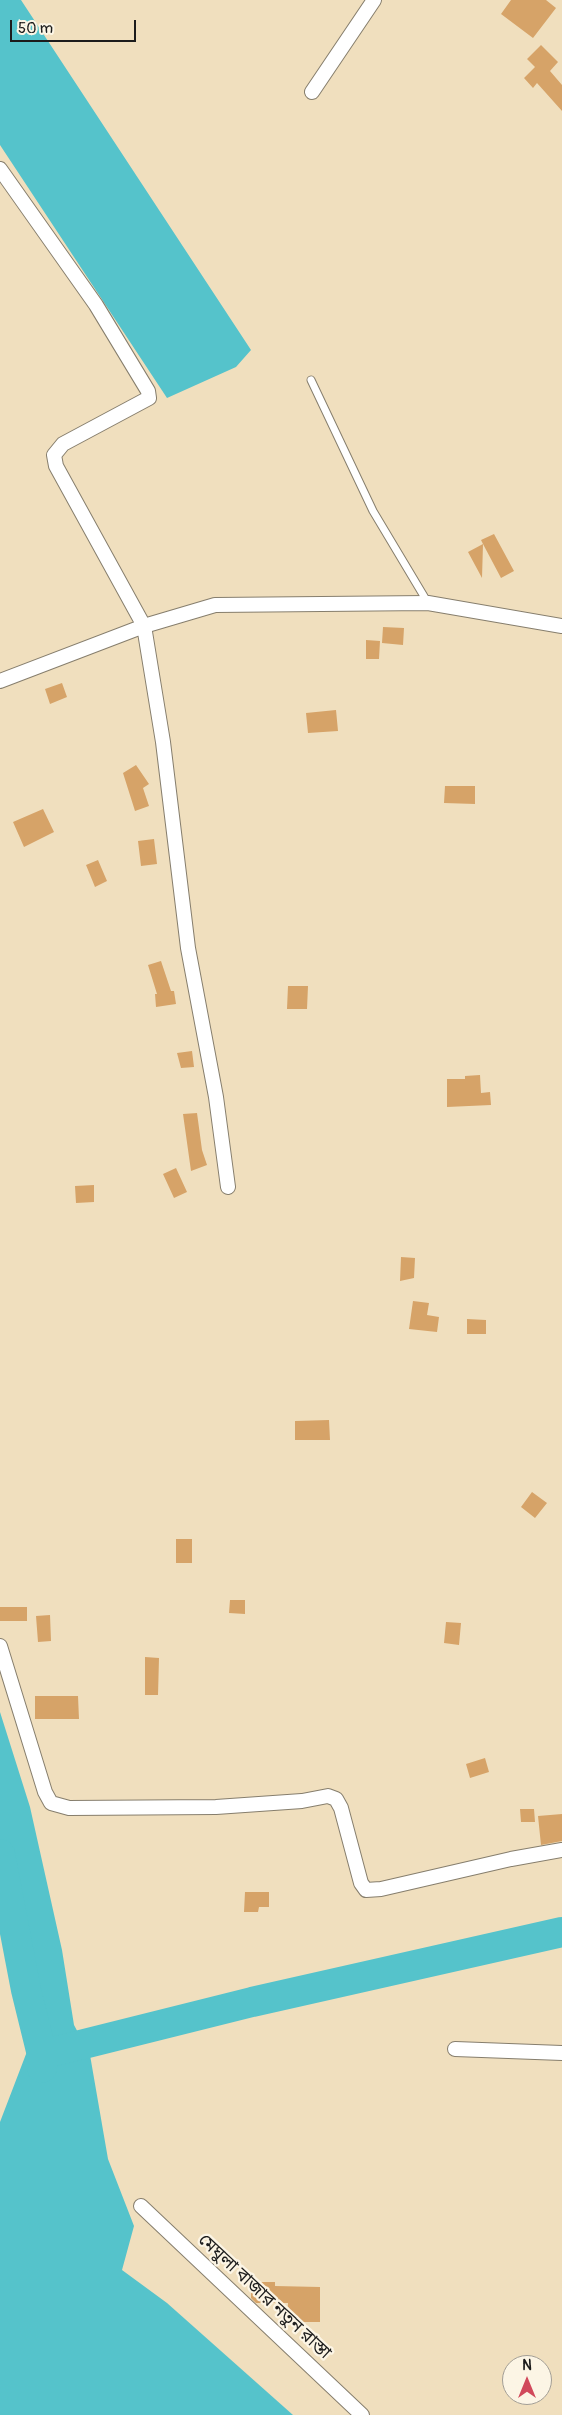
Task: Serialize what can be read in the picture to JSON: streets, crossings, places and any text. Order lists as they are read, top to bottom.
{
  "streets": {
    "street": ["মেঘুলা বাজার নতুন রাস্তা"]
  },
  "scale_bar": "50 m",
  "north": "top"
}
